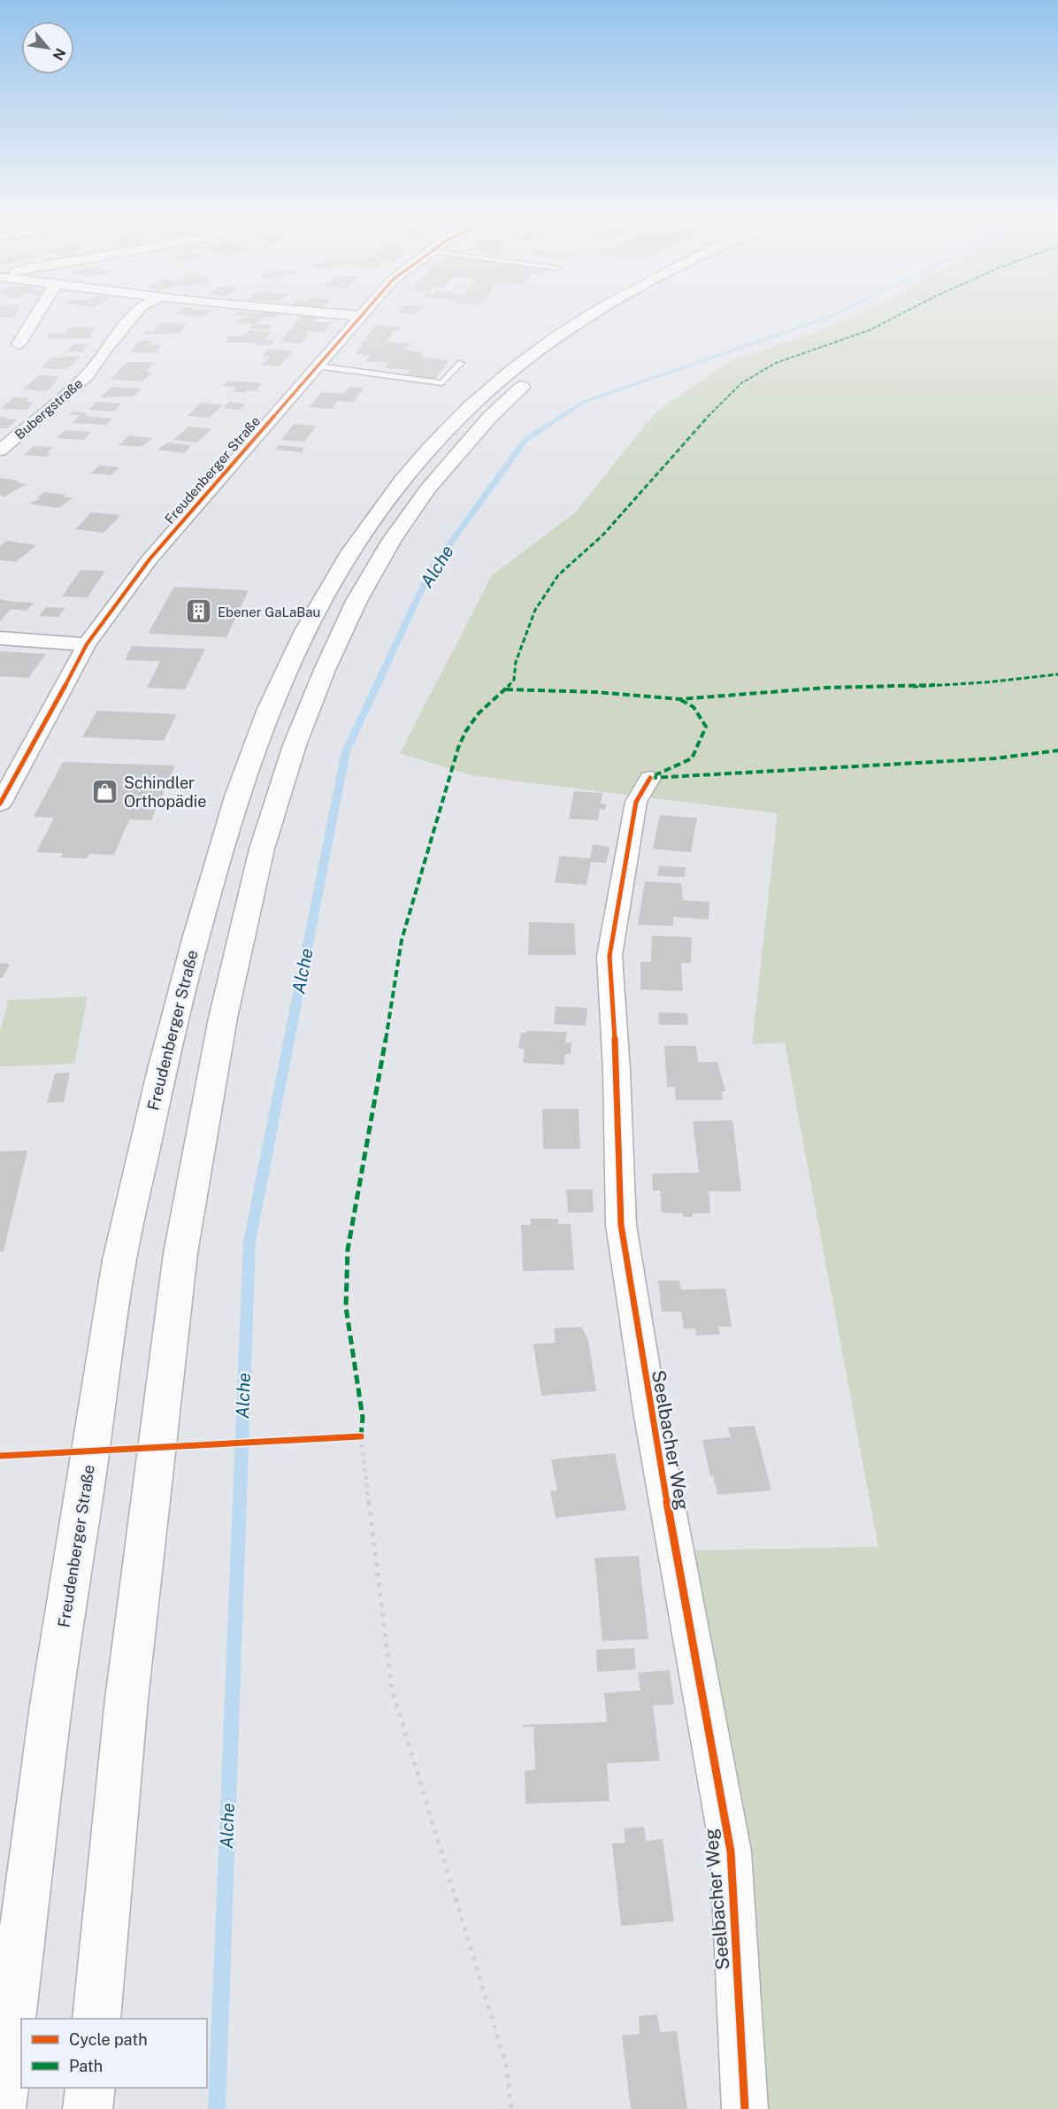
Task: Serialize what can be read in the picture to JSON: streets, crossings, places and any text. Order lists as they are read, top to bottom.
{
  "streets": {
    "main road": ["Freudenberger Straße"],
    "street": ["Bubergstraße", "Seelbacher Weg"]
  },
  "water": ["Alche"],
  "places": {
    "building": ["Ebener GaLaBau"],
    "shop": ["Schindler Orthopädie"]
  },
  "legend": ["Cycle path", "Path"],
  "north": "bottom right"
}
